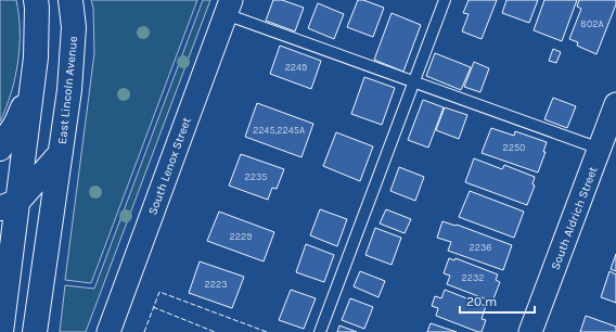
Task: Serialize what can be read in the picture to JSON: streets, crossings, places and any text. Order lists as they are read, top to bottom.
{
  "streets": {
    "main road": ["East Lincoln Avenue"],
    "street": ["South Lenox Street", "South Aldrich Street"]
  },
  "house_numbers": [
    "802A",
    "2249",
    "2245,2245A",
    "2250",
    "2235",
    "2229",
    "2236",
    "2232",
    "2223"
  ],
  "scale_bar": "20 m"
}
